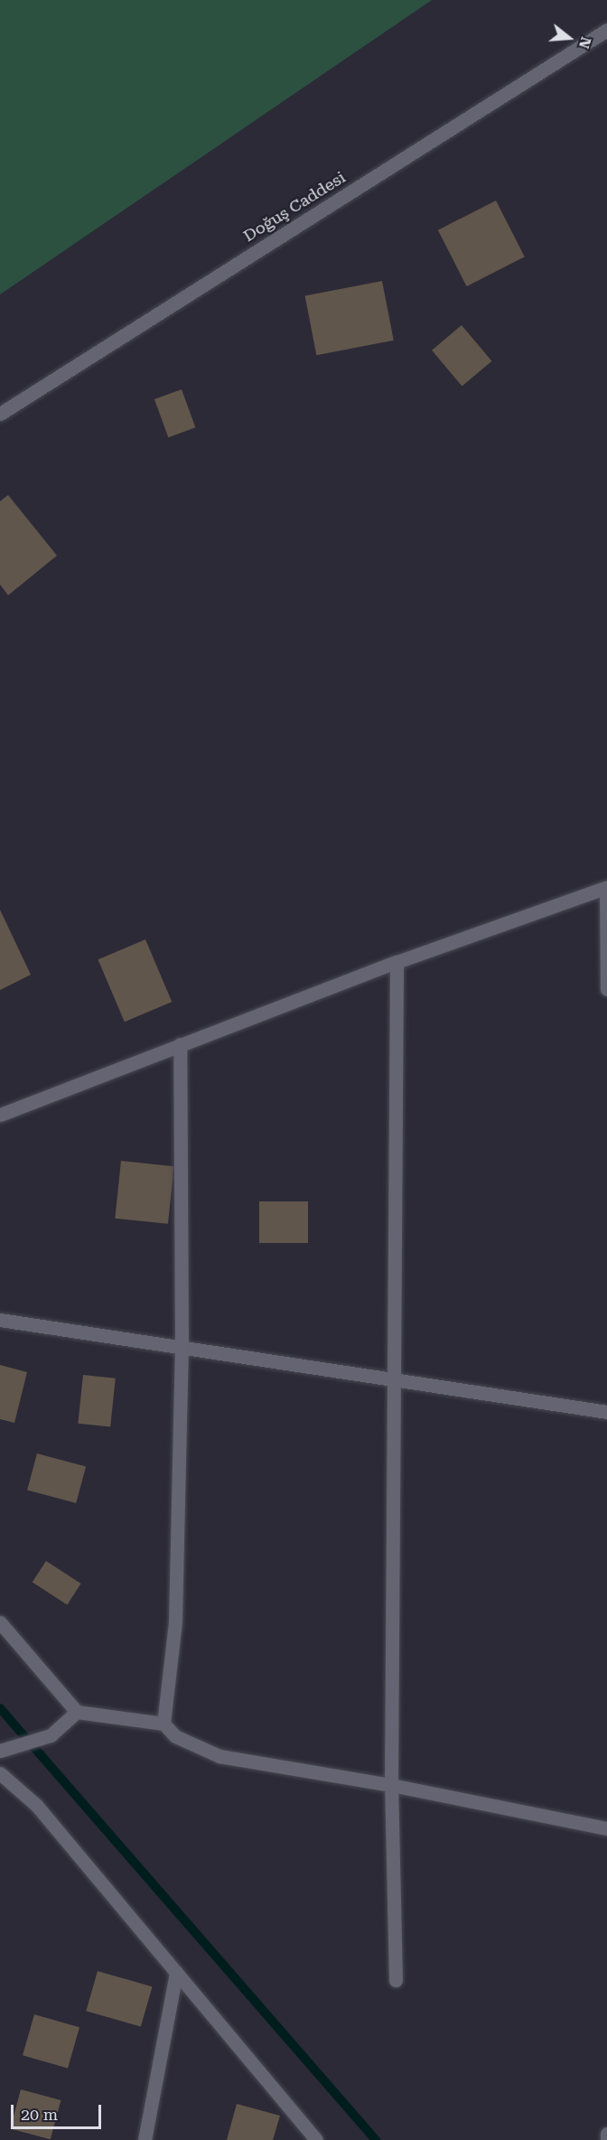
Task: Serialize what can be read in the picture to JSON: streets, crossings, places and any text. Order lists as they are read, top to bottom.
{
  "streets": {
    "street": ["Doğuş Caddesi"]
  },
  "scale_bar": "20 m",
  "north": "right"
}
